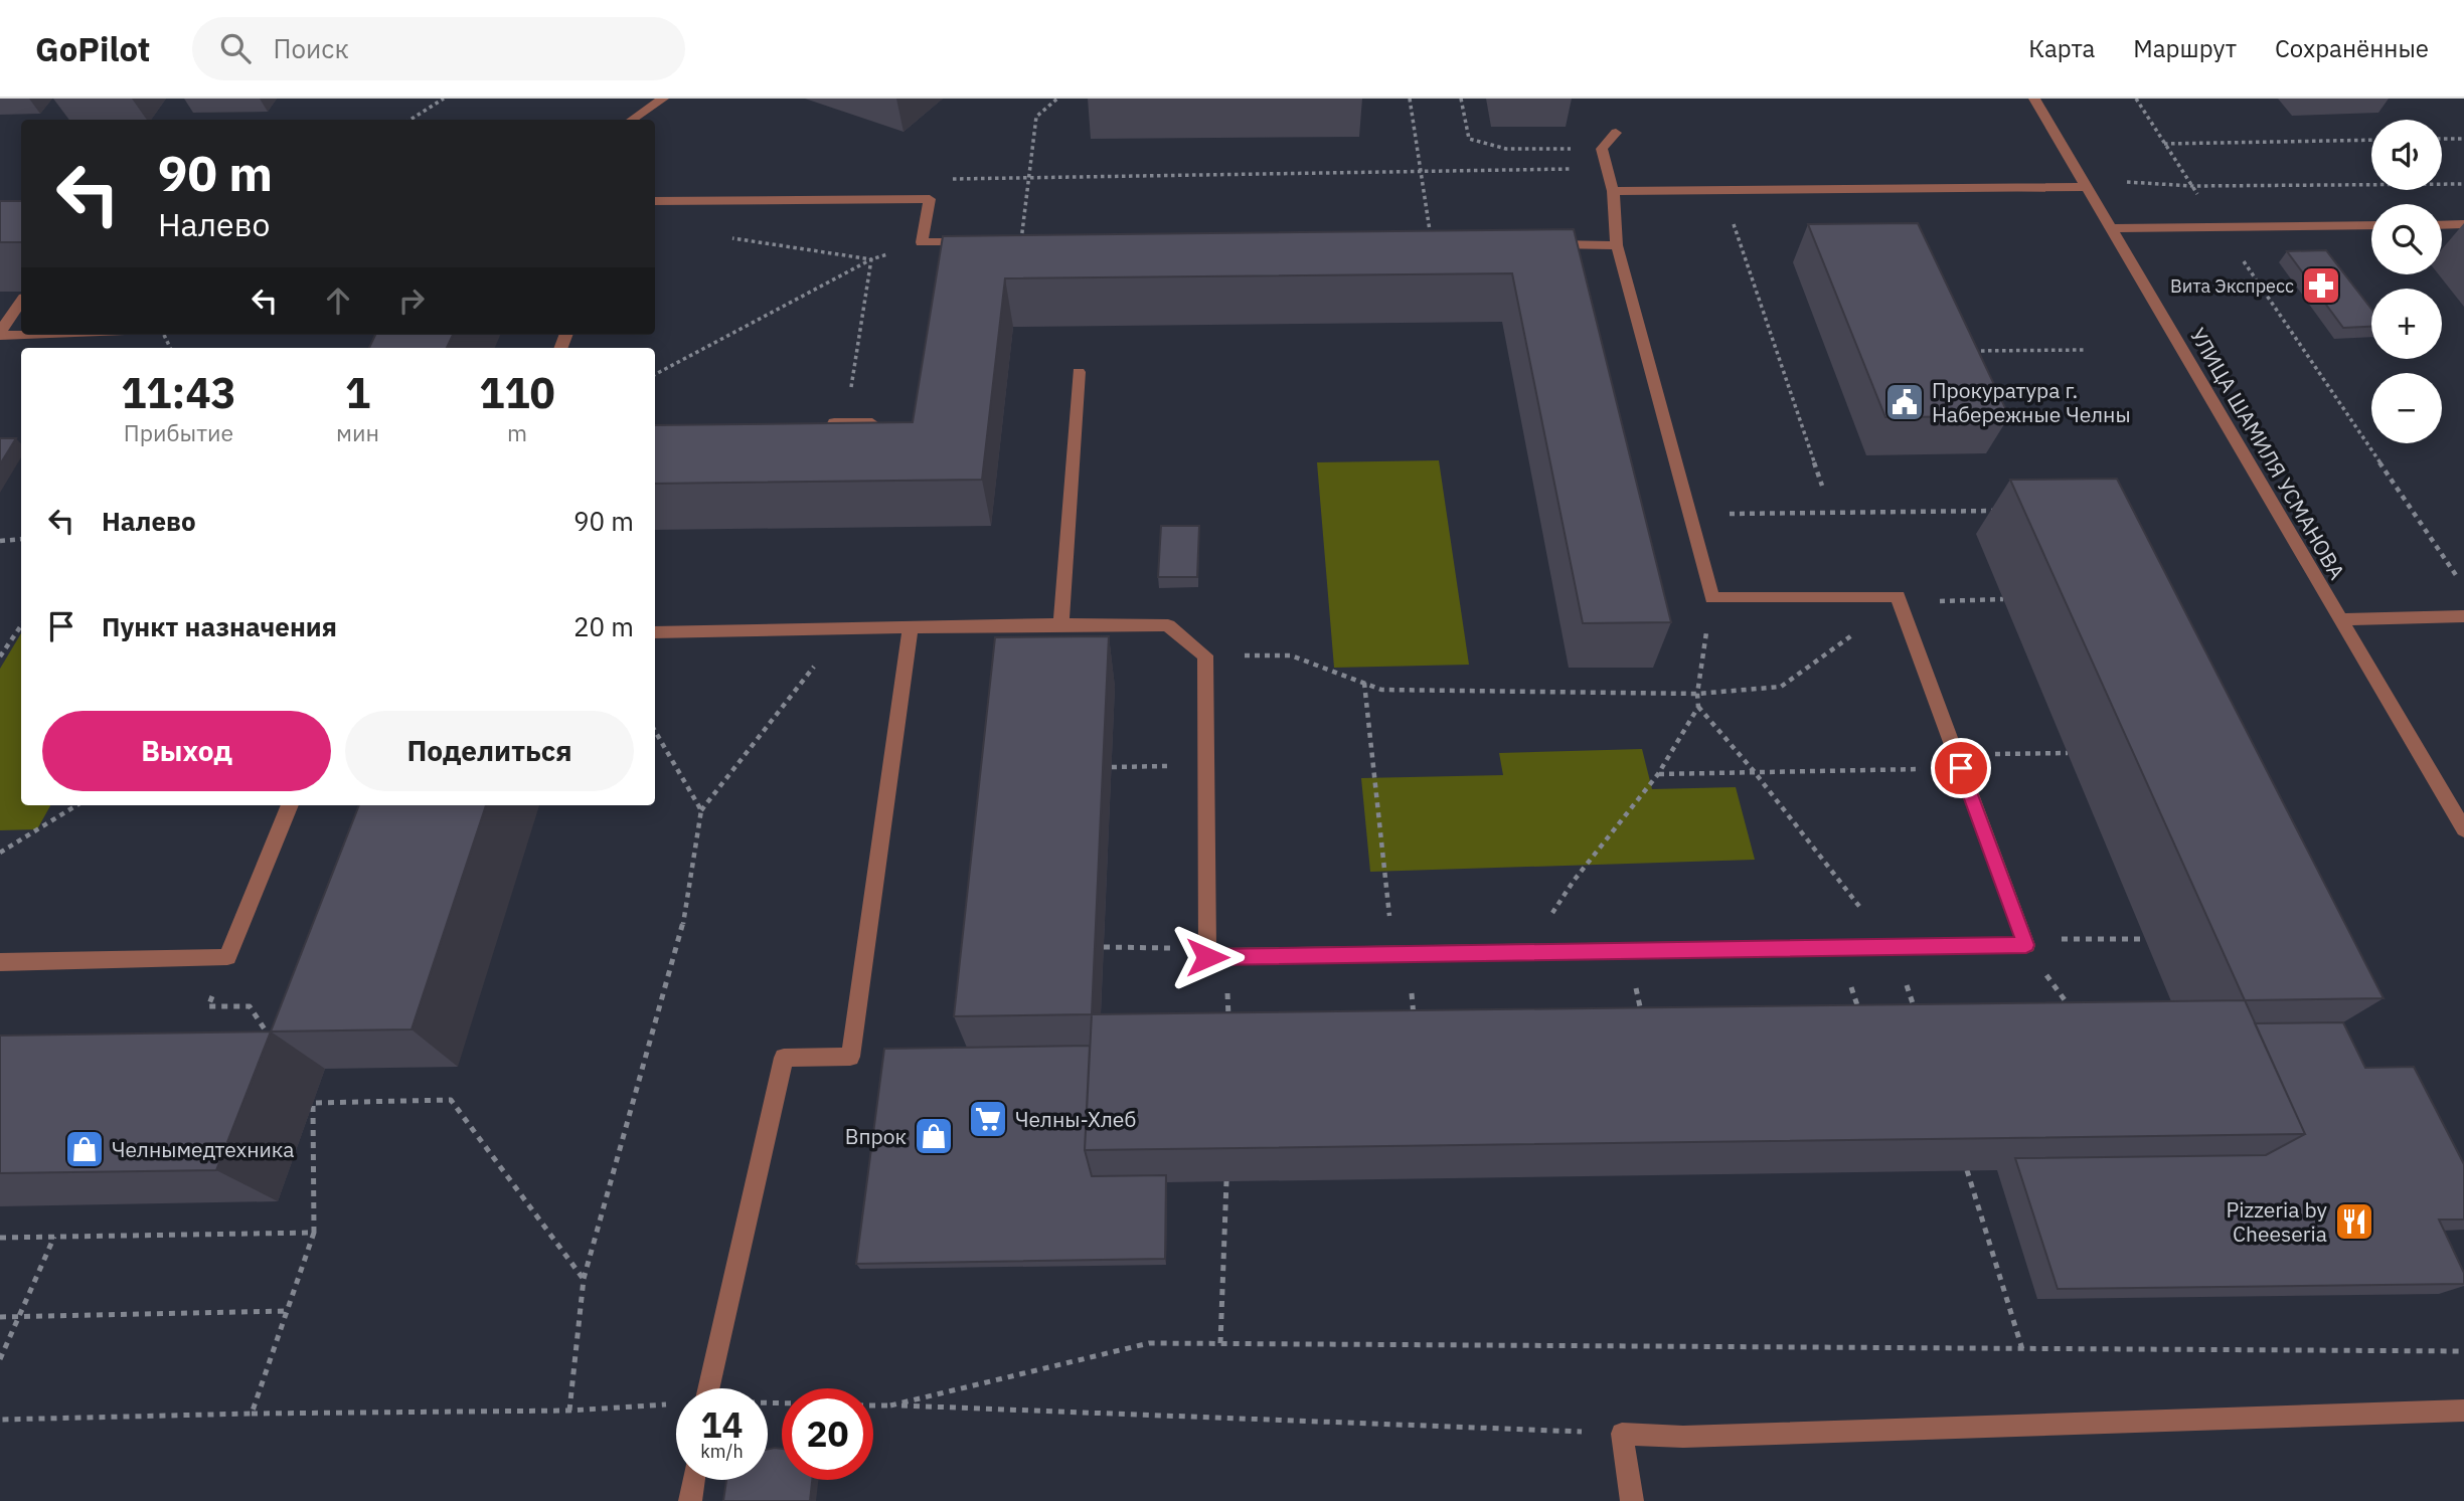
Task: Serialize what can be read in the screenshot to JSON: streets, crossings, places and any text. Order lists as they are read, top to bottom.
{
  "streets": {
    "street": ["УЛИЦА ШАМИЛЯ УСМАНОВА"]
  },
  "places": {
    "pharmacy": ["Вита Экспресс"],
    "public building": ["Прокуратура г. Набережные Челны"],
    "supermarket": ["Челны-Хлеб"],
    "shop": ["Впрок", "Челнымедтехника"],
    "restaurant": ["Pizzeria by Cheeseria"]
  },
  "page": {
    "header": "GoPilot",
    "search": "Поиск",
    "nav": ["Карта", "Маршрут", "Сохранённые"],
    "map_buttons": ["+", "−"],
    "turn": ["90 m", "Налево"],
    "eta": [
      "11:43",
      "Прибытие",
      "1",
      "мин",
      "110",
      "m"
    ],
    "list": [
      {
        "name": "Налево",
        "value": "90 m"
      },
      {
        "name": "Пункт назначения",
        "value": "20 m"
      }
    ],
    "buttons": ["Выход", "Поделиться"],
    "speed": "14 km/h",
    "limit": "20"
  }
}
